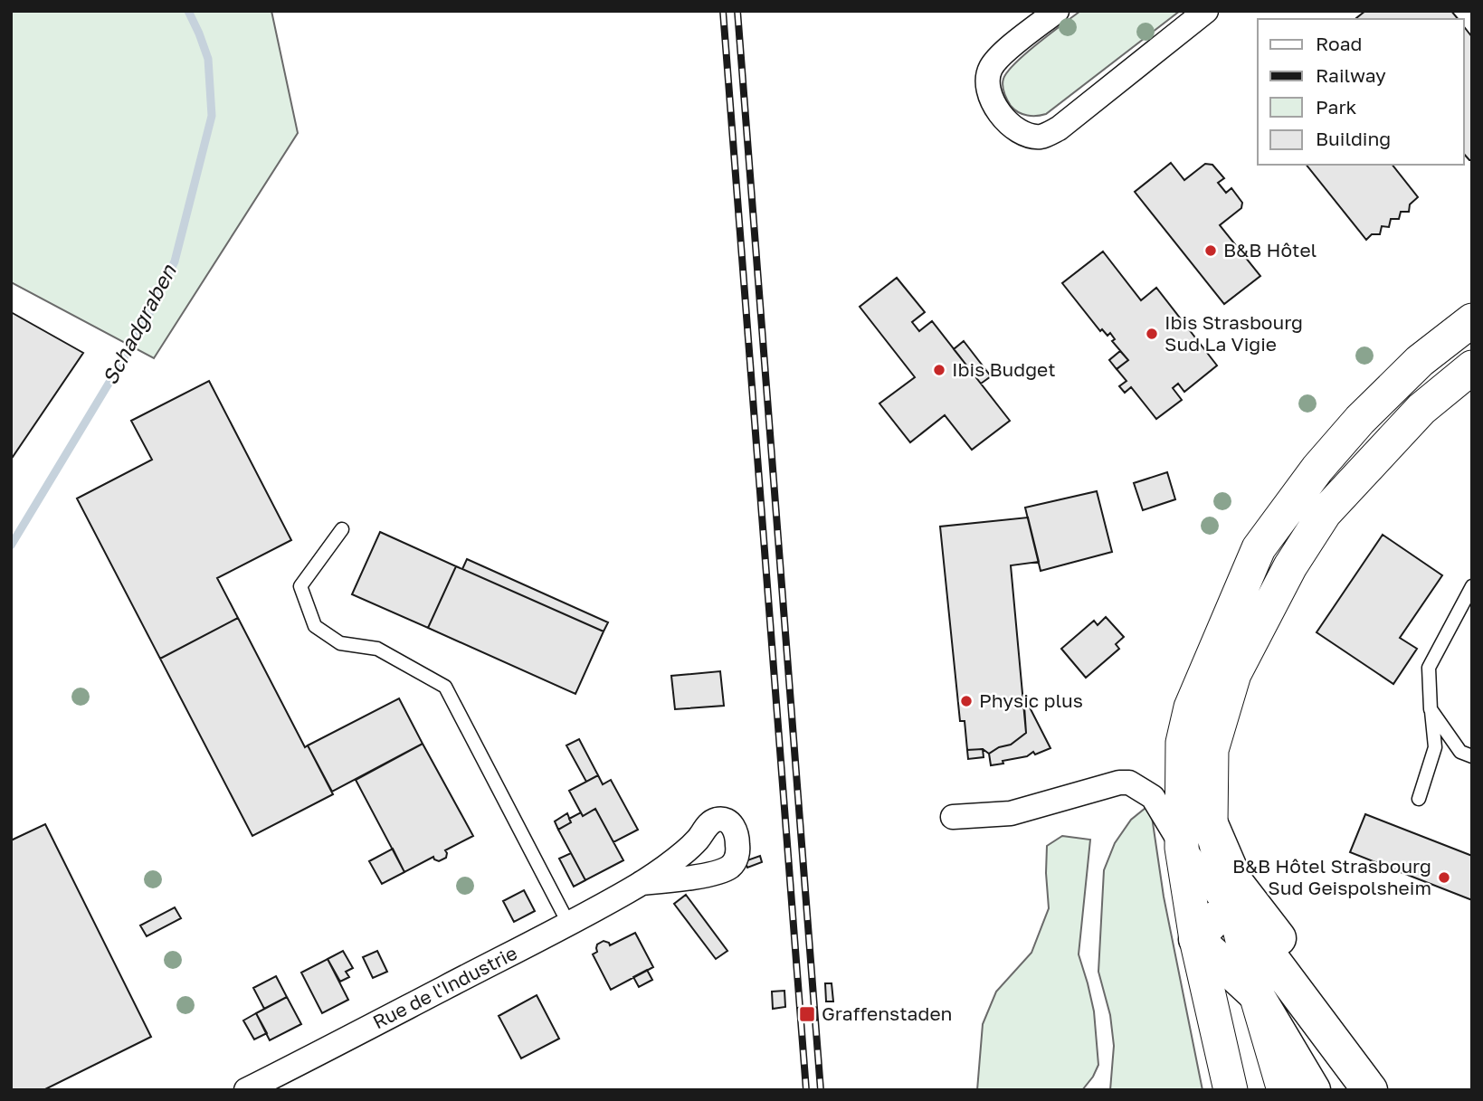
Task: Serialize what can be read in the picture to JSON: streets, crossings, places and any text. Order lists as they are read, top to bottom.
{
  "streets": {
    "street": ["Rue de l'Industrie"]
  },
  "water": ["Schadgraben"],
  "places": {
    "other": [
      "B&B Hôtel",
      "Ibis Strasbourg Sud La Vigie",
      "Ibis Budget",
      "Physic plus",
      "B&B Hôtel Strasbourg Sud Geispolsheim"
    ],
    "transit": ["Graffenstaden"]
  },
  "legend": [
    "Road",
    "Railway",
    "Park",
    "Building"
  ]
}
